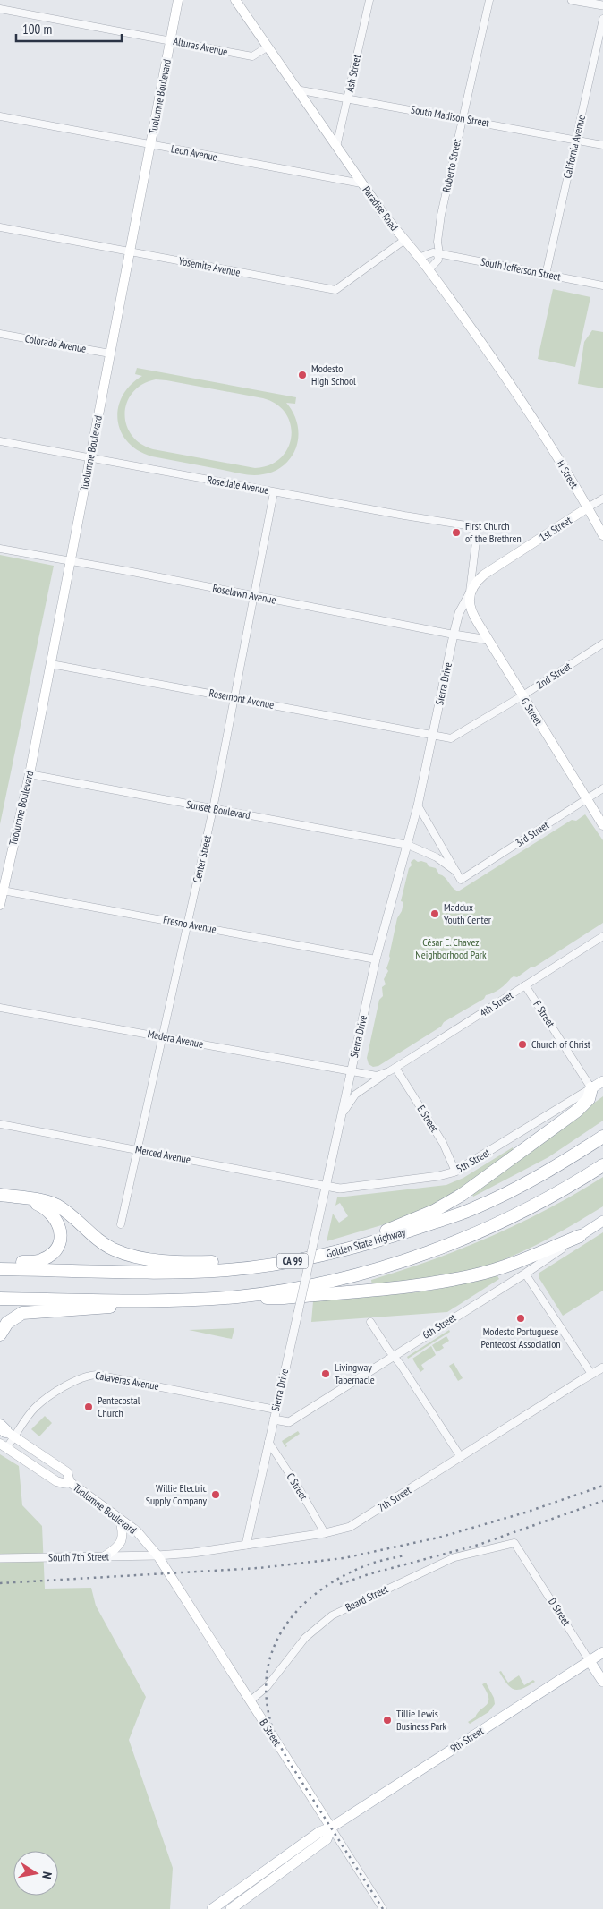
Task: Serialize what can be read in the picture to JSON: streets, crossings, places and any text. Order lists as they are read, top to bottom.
{
  "streets": {
    "highway": ["Golden State Highway", "CA 99"],
    "main road": [
      "Tuolumne Boulevard",
      "Paradise Road",
      "H Street",
      "1st Street",
      "G Street",
      "5th Street",
      "6th Street",
      "D Street",
      "B Street",
      "9th Street"
    ],
    "street": [
      "Alturas Avenue",
      "Ash Street",
      "South Madison Street",
      "California Avenue",
      "Leon Avenue",
      "Ruberto Street",
      "Yosemite Avenue",
      "South Jefferson Street",
      "Colorado Avenue",
      "Rosedale Avenue",
      "Roselawn Avenue",
      "2nd Street",
      "Sierra Drive",
      "Rosemont Avenue",
      "Sunset Boulevard",
      "3rd Street",
      "Center Street",
      "Fresno Avenue",
      "4th Street",
      "F Street",
      "Madera Avenue",
      "E Street",
      "Merced Avenue",
      "Calaveras Avenue",
      "C Street",
      "7th Street",
      "South 7th Street",
      "Beard Street"
    ]
  },
  "crossings": [
    ["Alturas Avenue", "Tuolumne Boulevard"],
    ["Alturas Avenue", "Paradise Road"],
    ["Ash Street", "South Madison Street"],
    ["Ash Street", "Paradise Road"],
    ["Tuolumne Boulevard", "Leon Avenue"],
    ["Tuolumne Boulevard", "Yosemite Avenue"],
    ["Tuolumne Boulevard", "Colorado Avenue"],
    ["Tuolumne Boulevard", "Rosedale Avenue"],
    ["Tuolumne Boulevard", "Roselawn Avenue"],
    ["Tuolumne Boulevard", "Rosemont Avenue"],
    ["Tuolumne Boulevard", "Sunset Boulevard"],
    ["Tuolumne Boulevard", "Fresno Avenue"],
    ["Tuolumne Boulevard", "Calaveras Avenue"],
    ["Tuolumne Boulevard", "7th Street"],
    ["Tuolumne Boulevard", "South 7th Street"],
    ["Tuolumne Boulevard", "B Street"],
    ["South Madison Street", "California Avenue"],
    ["South Madison Street", "Ruberto Street"],
    ["South Madison Street", "Paradise Road"],
    ["California Avenue", "South Jefferson Street"],
    ["Leon Avenue", "Paradise Road"],
    ["Ruberto Street", "South Jefferson Street"],
    ["Paradise Road", "Yosemite Avenue"],
    ["Paradise Road", "South Jefferson Street"],
    ["Paradise Road", "H Street"],
    ["H Street", "1st Street"],
    ["Rosedale Avenue", "Sierra Drive"],
    ["Rosedale Avenue", "Center Street"],
    ["1st Street", "Sierra Drive"],
    ["1st Street", "G Street"],
    ["Roselawn Avenue", "Sierra Drive"],
    ["Roselawn Avenue", "G Street"],
    ["Roselawn Avenue", "Center Street"],
    ["2nd Street", "Sierra Drive"],
    ["2nd Street", "Rosemont Avenue"],
    ["2nd Street", "G Street"],
    ["Sierra Drive", "Rosemont Avenue"],
    ["Sierra Drive", "G Street"],
    ["Sierra Drive", "Sunset Boulevard"],
    ["Sierra Drive", "Fresno Avenue"],
    ["Sierra Drive", "4th Street"],
    ["Sierra Drive", "Madera Avenue"],
    ["Sierra Drive", "Merced Avenue"],
    ["Sierra Drive", "5th Street"],
    ["Sierra Drive", "6th Street"],
    ["Sierra Drive", "Calaveras Avenue"],
    ["Sierra Drive", "C Street"],
    ["Sierra Drive", "7th Street"],
    ["Rosemont Avenue", "Center Street"],
    ["G Street", "3rd Street"],
    ["Sunset Boulevard", "Center Street"],
    ["Center Street", "Fresno Avenue"],
    ["Center Street", "Madera Avenue"],
    ["Center Street", "Merced Avenue"],
    ["4th Street", "F Street"],
    ["4th Street", "Madera Avenue"],
    ["4th Street", "E Street"],
    ["F Street", "5th Street"],
    ["E Street", "5th Street"],
    ["Merced Avenue", "5th Street"],
    ["C Street", "7th Street"],
    ["7th Street", "South 7th Street"],
    ["7th Street", "B Street"],
    ["South 7th Street", "B Street"],
    ["Beard Street", "D Street"],
    ["Beard Street", "B Street"],
    ["D Street", "9th Street"],
    ["B Street", "9th Street"]
  ],
  "parks": ["César E. Chavez Neighborhood Park"],
  "places": [
    "Modesto High School",
    "First Church of the Brethren",
    "Maddux Youth Center",
    "Church of Christ",
    "Modesto Portuguese Pentecost Association",
    "Livingway Tabernacle",
    "Pentecostal Church",
    "Willie Electric Supply Company",
    "Tillie Lewis Business Park"
  ],
  "scale_bar": "100 m",
  "north": "right"
}
